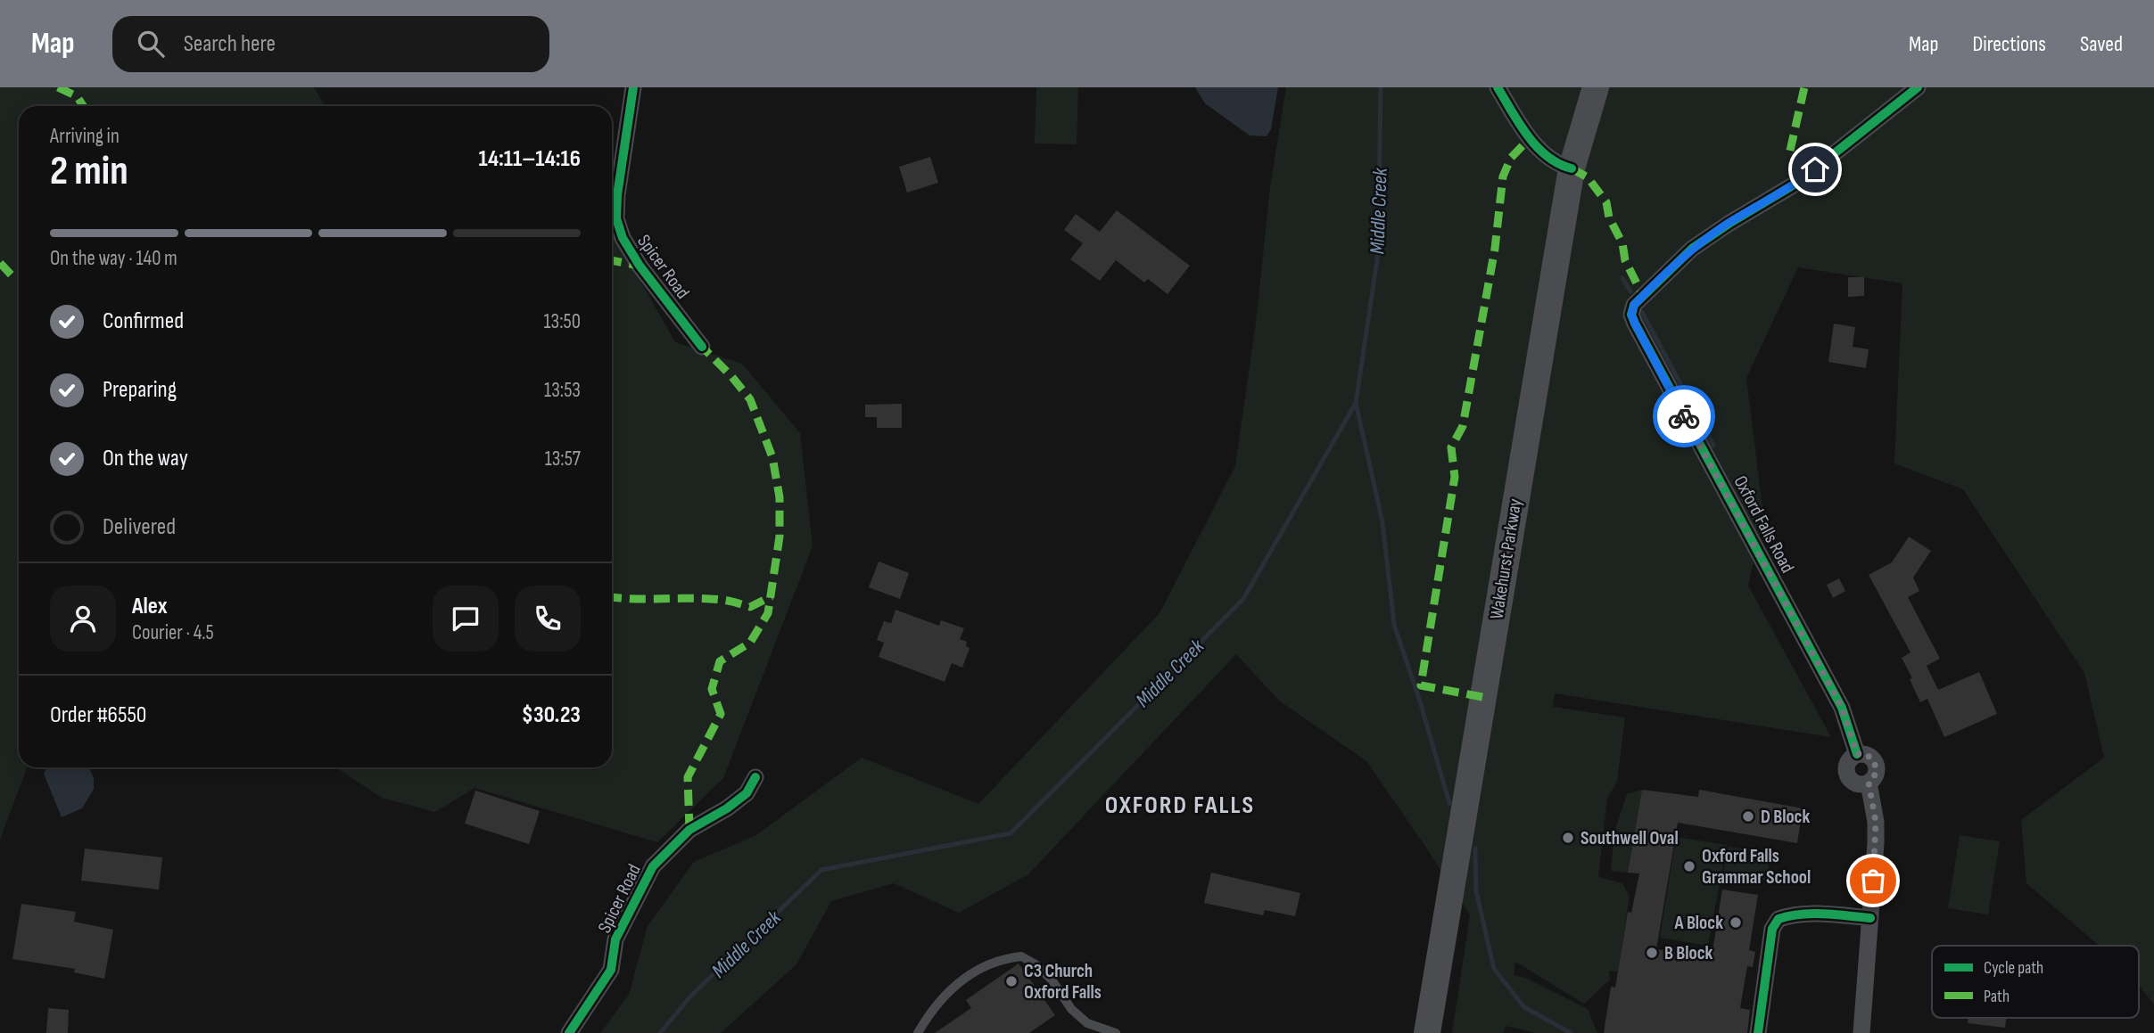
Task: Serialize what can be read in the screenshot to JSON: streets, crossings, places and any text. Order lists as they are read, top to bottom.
{
  "streets": {
    "main road": ["Wakehurst Parkway"],
    "street": ["Spicer Road", "Oxford Falls Road"]
  },
  "districts": ["OXFORD FALLS"],
  "water": ["Middle Creek"],
  "places": [
    "D Block",
    "Southwell Oval",
    "Oxford Falls Grammar School",
    "A Block",
    "B Block",
    "C3 Church Oxford Falls"
  ],
  "legend": ["Cycle path", "Path"],
  "page": {
    "header": "Map",
    "search": "Search here",
    "nav": ["Map", "Directions", "Saved"],
    "heading": ["2 min", "Arriving in", "14:11–14:16"],
    "panel": [
      "Alex",
      "Courier · 4.5",
      "Order #6550",
      "$30.23"
    ],
    "bar": "On the way · 140 m",
    "list": [
      ["Confirmed", "13:50"],
      ["Preparing", "13:53"],
      ["On the way", "13:57"],
      "Delivered"
    ]
  }
}
